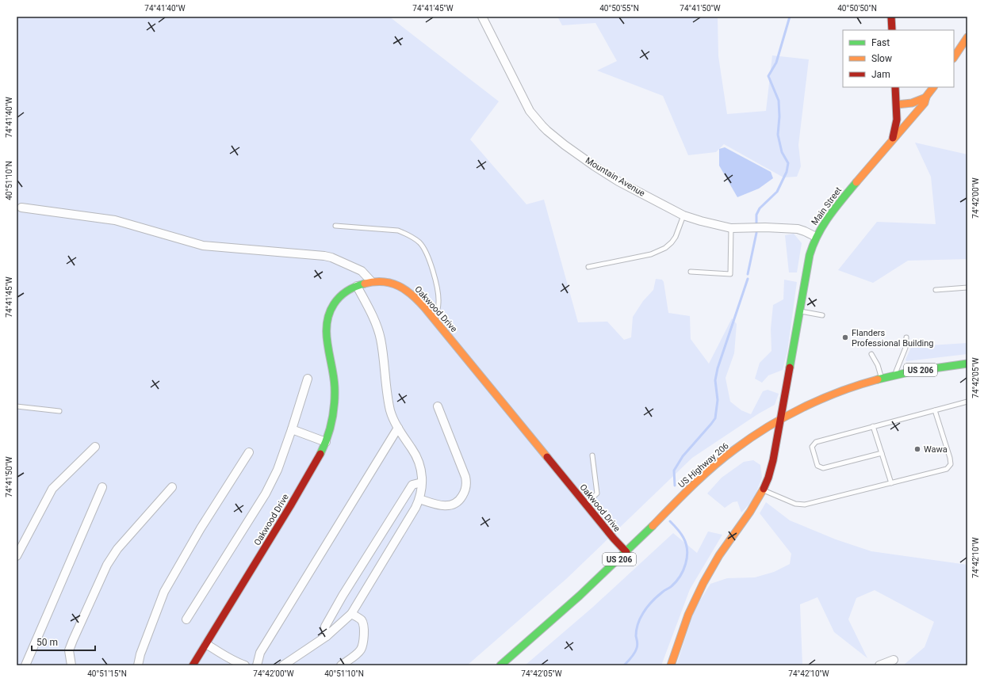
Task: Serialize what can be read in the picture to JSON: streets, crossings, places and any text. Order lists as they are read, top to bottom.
{
  "streets": {
    "main road": [
      "Main Street",
      "Oakwood Drive",
      "US 206",
      "US Highway 206"
    ],
    "street": ["Mountain Avenue"]
  },
  "crossings": [
    ["Mountain Avenue", "Main Street"],
    ["Main Street", "US Highway 206"],
    ["Oakwood Drive", "US Highway 206"]
  ],
  "places": ["Flanders Professional Building", "Wawa"],
  "legend": ["Fast", "Slow", "Jam"],
  "scale_bar": "50 m",
  "coordinates": [
    "74°41'40\"W",
    "74°41'45\"W",
    "40°50'55\"N",
    "74°41'50\"W",
    "40°50'50\"N",
    "40°51'10\"N",
    "74°42'00\"W",
    "74°42'05\"W",
    "74°42'10\"W",
    "40°51'15\"N"
  ]
}
